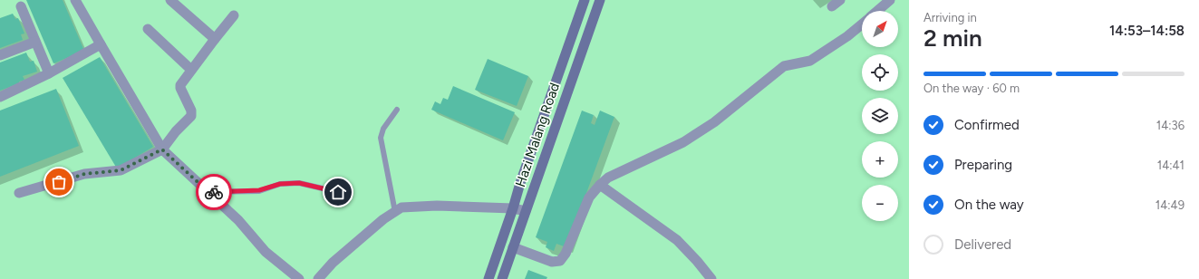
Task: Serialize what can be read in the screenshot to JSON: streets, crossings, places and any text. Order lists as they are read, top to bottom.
{
  "streets": {
    "main road": ["Hazi Malang Road"]
  },
  "north": "top right",
  "page": {
    "heading": ["2 min", "Arriving in", "14:53–14:58"],
    "map_buttons": ["+", "−"],
    "bar": "On the way · 60 m",
    "list": [
      ["Confirmed", "14:36"],
      ["Preparing", "14:41"],
      ["On the way", "14:49"],
      "Delivered"
    ]
  }
}
